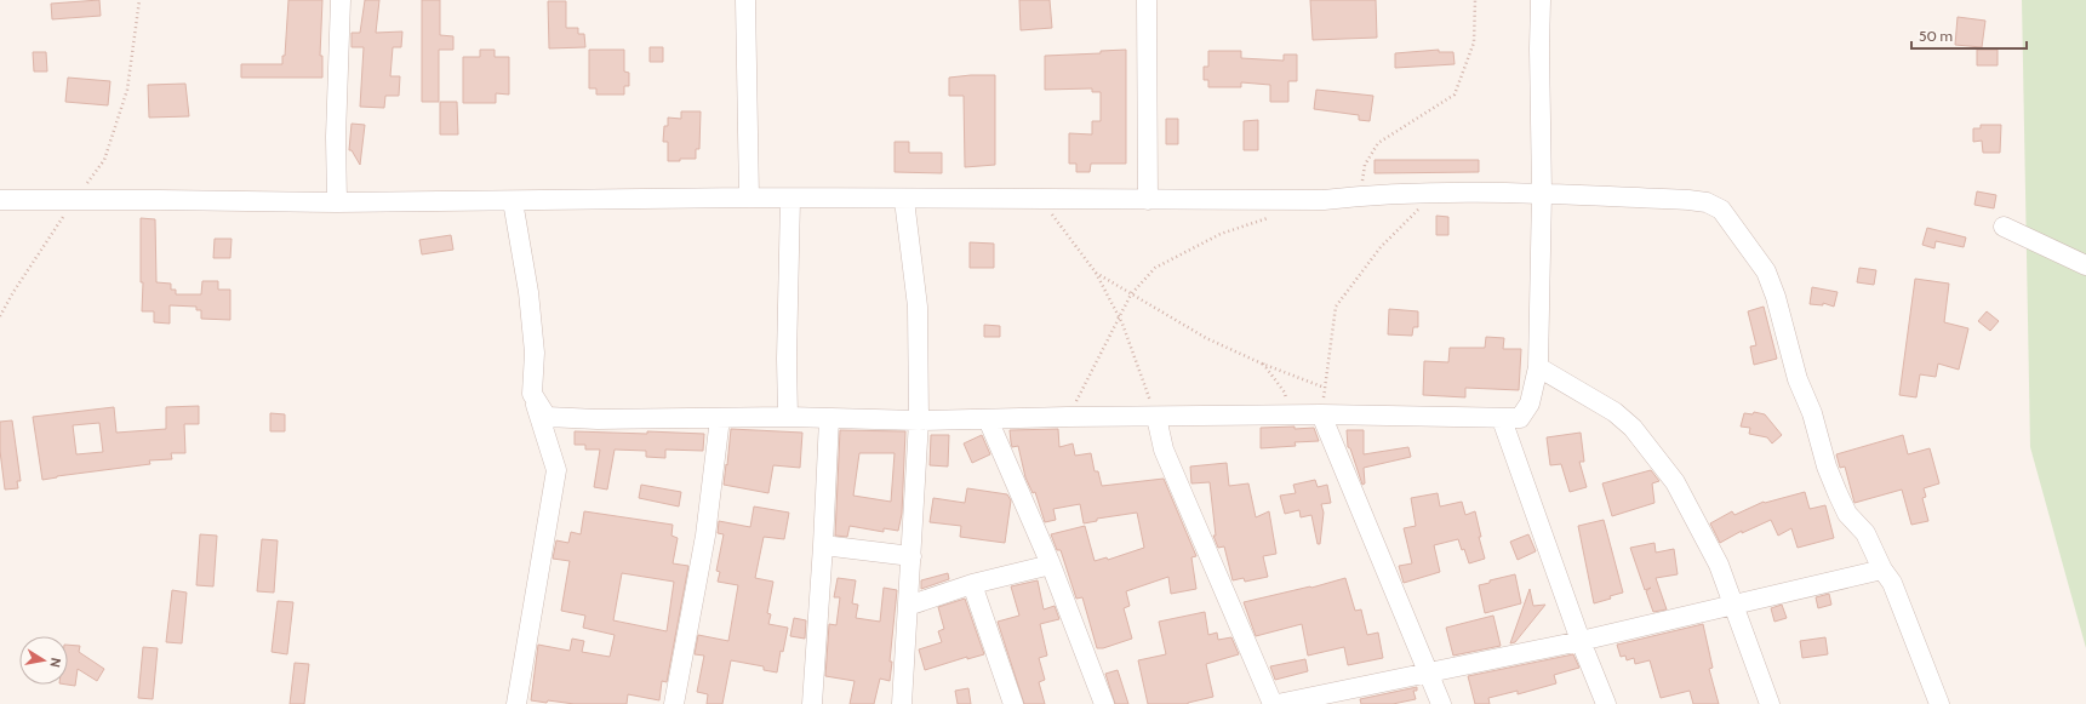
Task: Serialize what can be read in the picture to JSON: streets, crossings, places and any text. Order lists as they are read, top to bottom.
{
  "scale_bar": "50 m",
  "north": "right"
}
